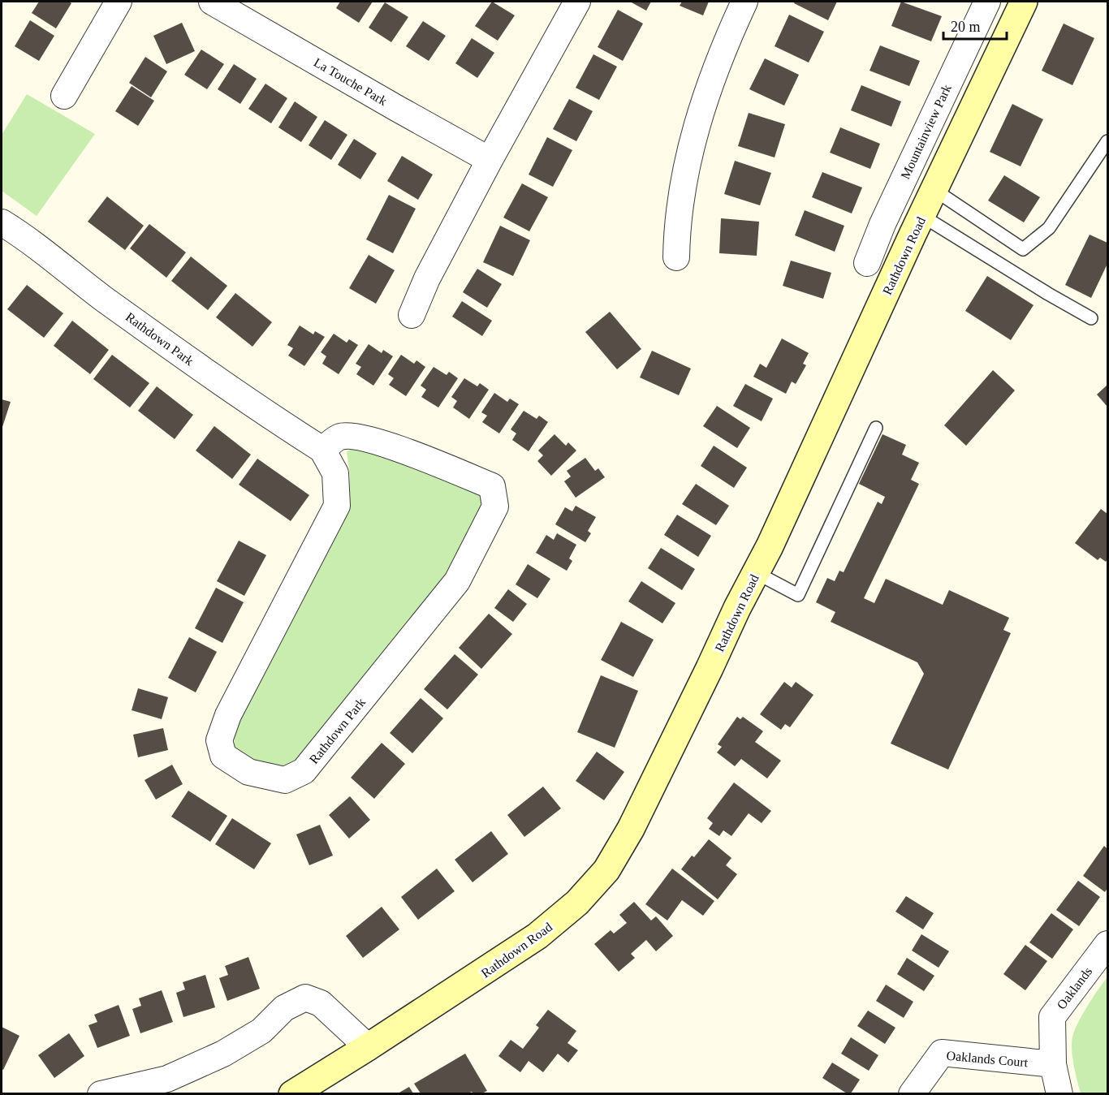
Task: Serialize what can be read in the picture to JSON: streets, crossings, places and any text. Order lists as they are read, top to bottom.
{
  "streets": {
    "main road": ["Rathdown Road"],
    "street": [
      "La Touche Park",
      "Mountainview Park",
      "Rathdown Park",
      "Oaklands",
      "Oaklands Court"
    ]
  },
  "crossings": [
    ["Oaklands", "Oaklands Court"]
  ],
  "scale_bar": "20 m"
}
